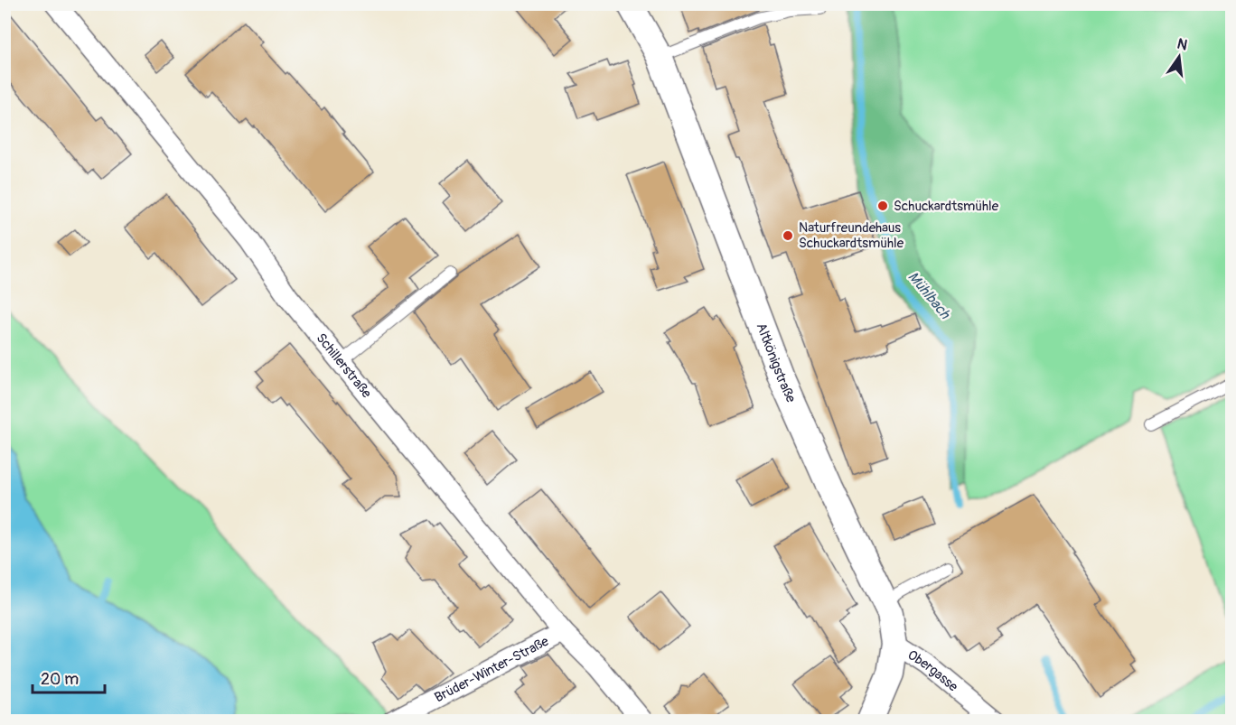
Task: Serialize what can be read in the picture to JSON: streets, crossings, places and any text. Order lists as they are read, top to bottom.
{
  "streets": {
    "street": [
      "Altkönigstraße",
      "Schillerstraße",
      "Brüder-Winter-Straße",
      "Obergasse"
    ]
  },
  "crossings": [
    ["Altkönigstraße", "Obergasse"],
    ["Schillerstraße", "Brüder-Winter-Straße"]
  ],
  "water": ["Mühlbach"],
  "places": ["Schuckardtsmühle", "Naturfreundehaus Schuckardtsmühle"],
  "scale_bar": "20 m",
  "north": "top"
}
